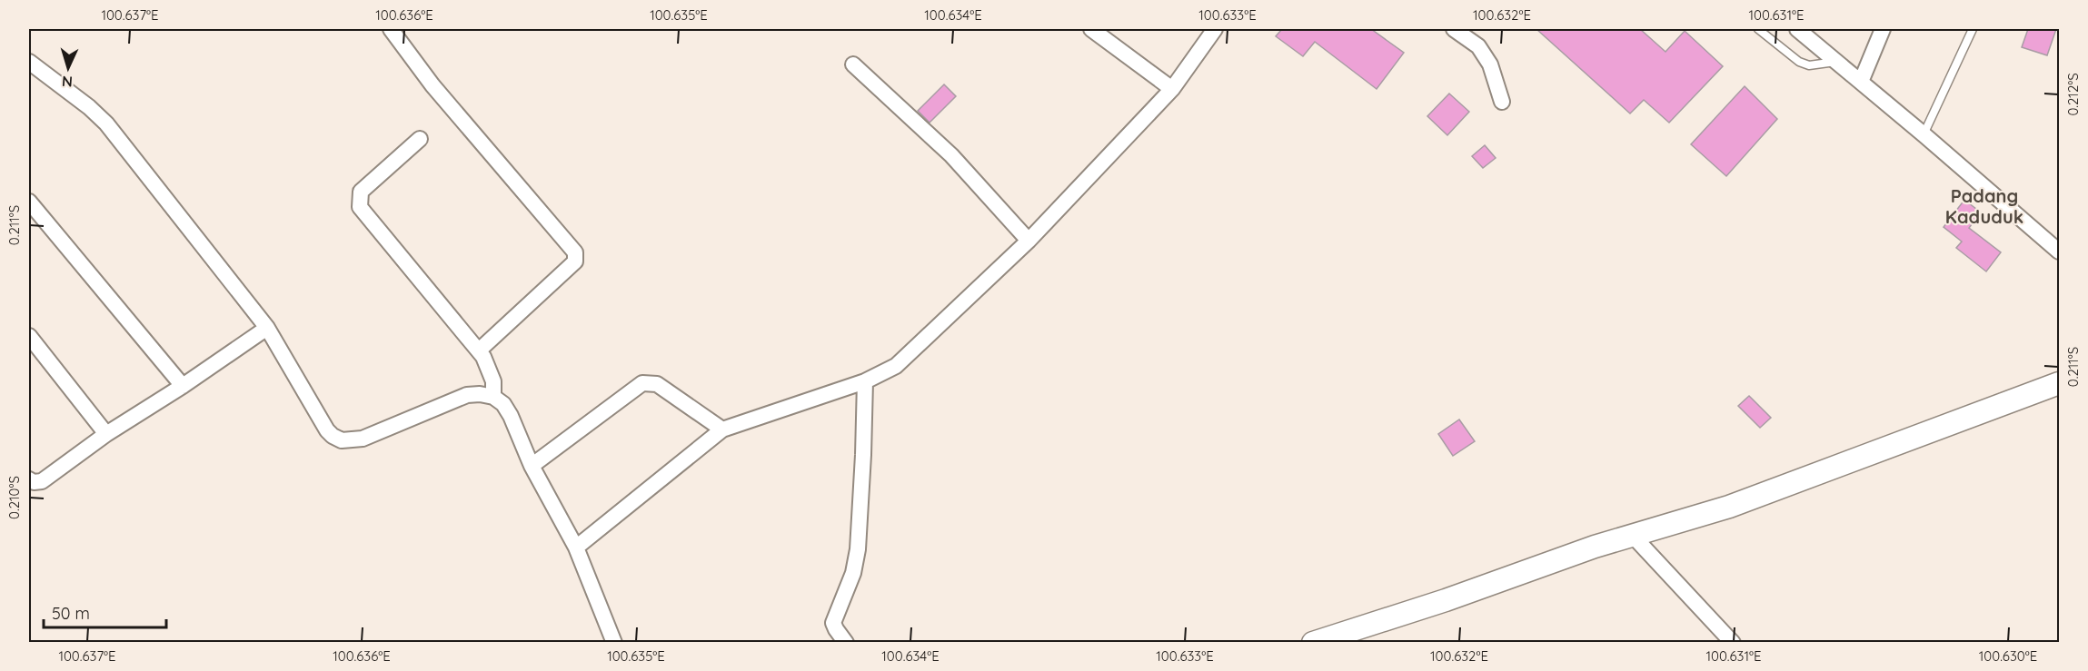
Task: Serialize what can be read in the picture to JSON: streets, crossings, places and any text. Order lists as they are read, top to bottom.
{
  "districts": ["Padang Kaduduk"],
  "scale_bar": "50 m",
  "north": "bottom",
  "coordinates": [
    "100.637°E",
    "100.636°E",
    "100.635°E",
    "100.634°E",
    "100.633°E",
    "100.632°E",
    "100.631°E",
    "0.212°S",
    "0.211°S",
    "0.210°S",
    "100.630°E"
  ]
}
